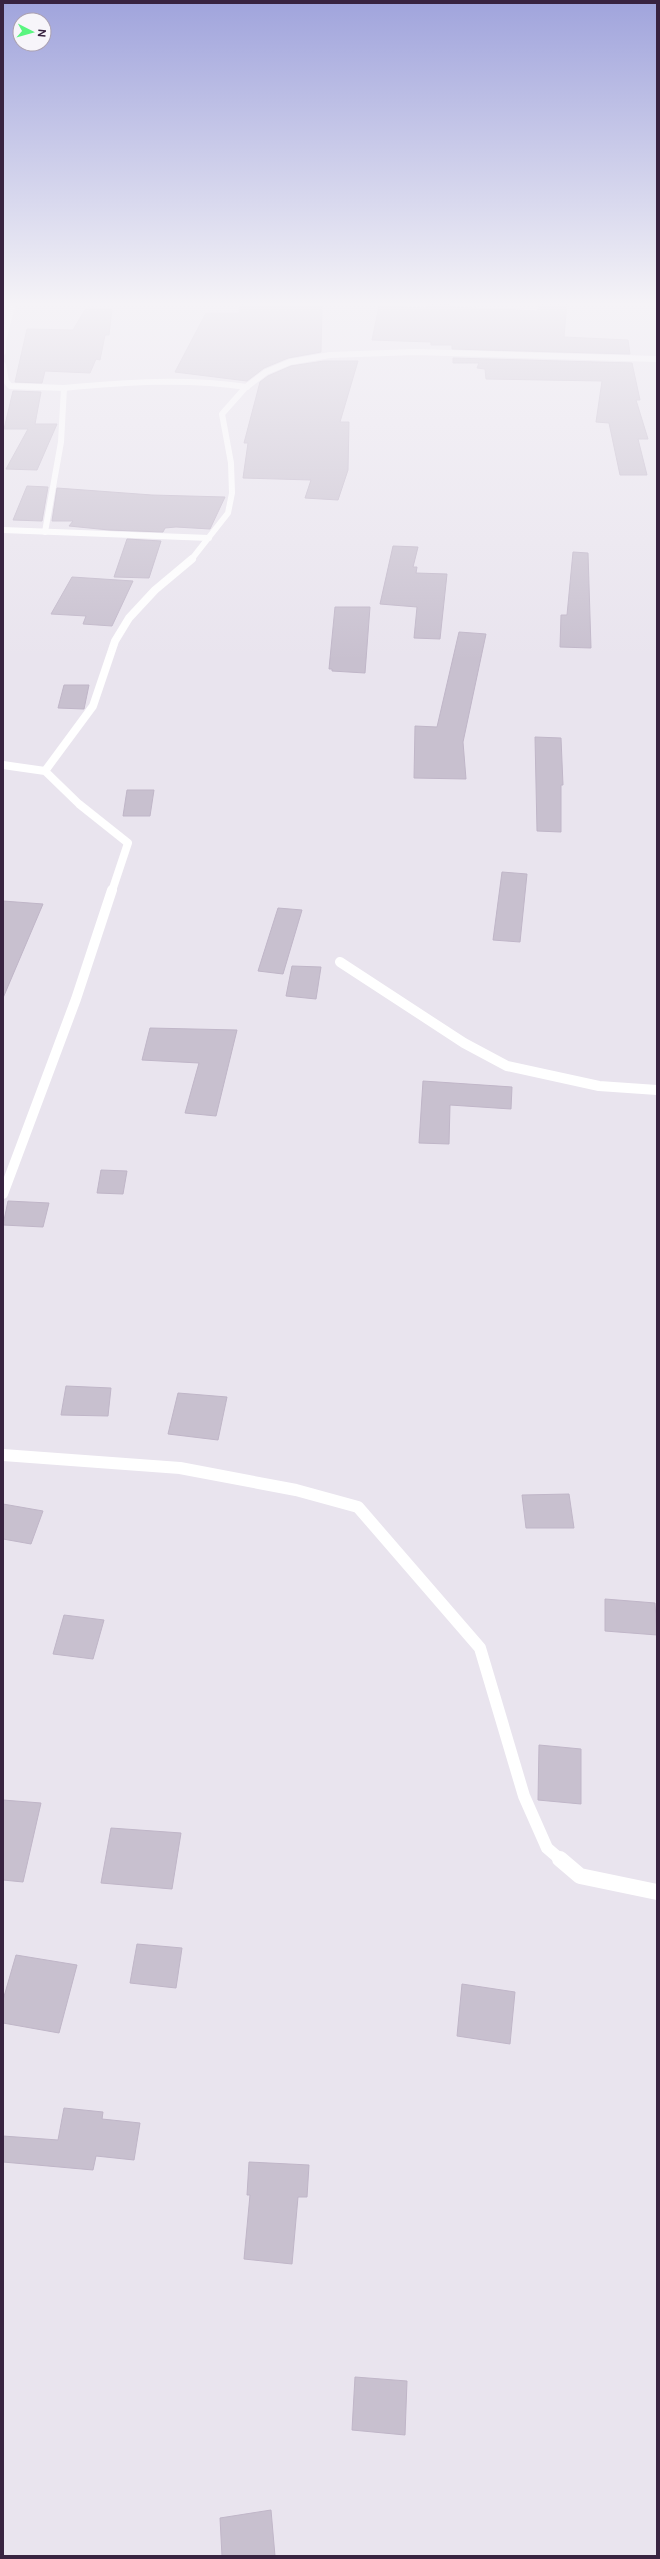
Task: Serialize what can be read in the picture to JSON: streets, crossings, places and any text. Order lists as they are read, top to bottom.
{
  "north": "right"
}
